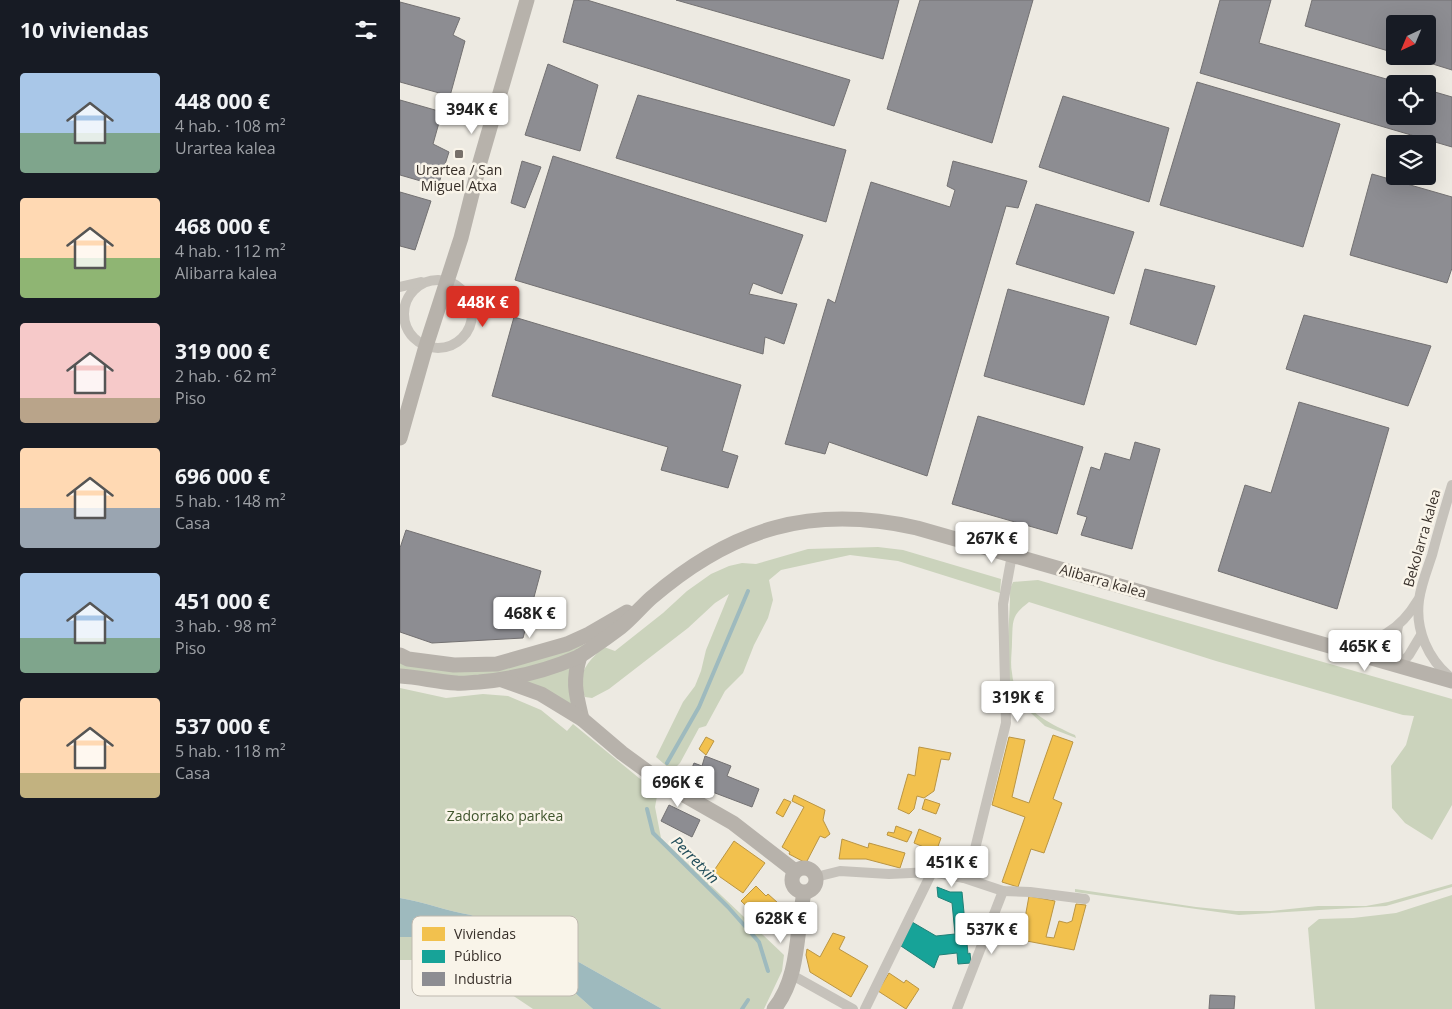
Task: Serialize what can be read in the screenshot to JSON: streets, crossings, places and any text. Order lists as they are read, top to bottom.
{
  "streets": {
    "street": ["Bekolarra kalea", "Alibarra kalea"]
  },
  "crossings": [
    ["Bekolarra kalea", "Alibarra kalea"]
  ],
  "water": ["Perretxin"],
  "parks": ["Zadorrako parkea"],
  "places": {
    "transit": ["Urartea / San Miguel Atxa"]
  },
  "legend": ["Viviendas", "Público", "Industria"],
  "north": "bottom left",
  "page": {
    "heading": "10 viviendas",
    "list": [
      {
        "name": "448 000 €",
        "note": "4 hab. · 108 m² · Urartea kalea"
      },
      {
        "name": "468 000 €",
        "note": "4 hab. · 112 m² · Alibarra kalea"
      },
      {
        "name": "319 000 €",
        "note": "2 hab. · 62 m² · Piso"
      },
      {
        "name": "696 000 €",
        "note": "5 hab. · 148 m² · Casa"
      },
      {
        "name": "451 000 €",
        "note": "3 hab. · 98 m² · Piso"
      },
      {
        "name": "537 000 €",
        "note": "5 hab. · 118 m² · Casa"
      }
    ],
    "price": [
      "394K €",
      "448K €",
      "267K €",
      "468K €",
      "465K €",
      "319K €",
      "696K €",
      "451K €",
      "628K €",
      "537K €"
    ]
  }
}
